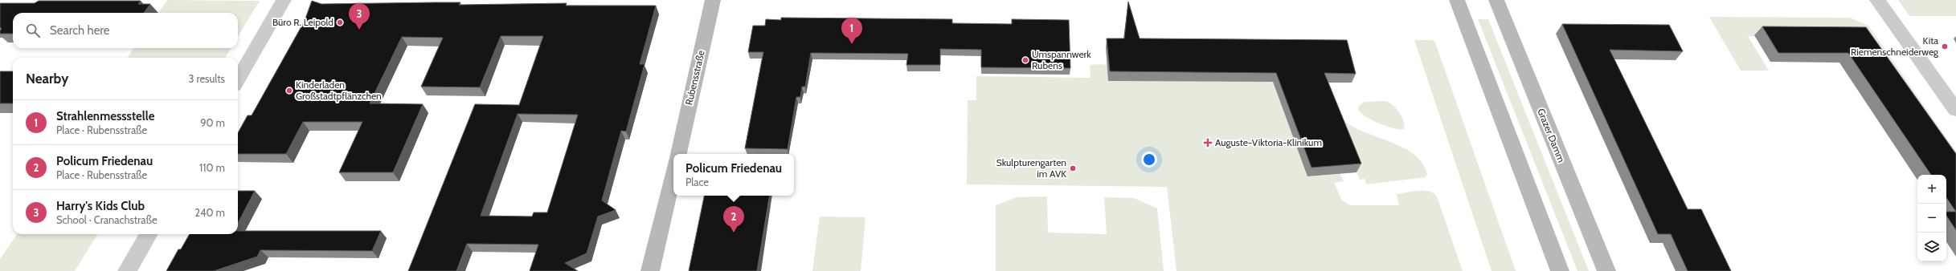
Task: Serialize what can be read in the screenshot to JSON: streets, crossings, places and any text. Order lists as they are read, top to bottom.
{
  "streets": {
    "main road": ["Rubensstraße", "Grazer Damm"]
  },
  "places": {
    "other": [
      "Büro R. Leipold",
      "Kita Riemenschneiderweg",
      "Umspannwerk Rubens",
      "Kinderladen Großstadtpflänzchen",
      "Skulpturengarten im AVK"
    ],
    "health": ["Auguste-Viktoria-Klinikum"]
  },
  "page": {
    "pins": ["3", "1", "2"],
    "search": "Search here",
    "heading": ["Nearby", "3 results"],
    "list": [
      {
        "mark": "1",
        "name": "Strahlenmessstelle",
        "note": "Place · Rubensstraße",
        "value": "90 m"
      },
      {
        "mark": "2",
        "name": "Policum Friedenau",
        "note": "Place · Rubensstraße",
        "value": "110 m"
      },
      {
        "mark": "3",
        "name": "Harry's Kids Club",
        "note": "School · Cranachstraße",
        "value": "240 m"
      }
    ],
    "popup": ["Policum Friedenau", "Place"],
    "map_buttons": ["+", "−"]
  }
}
